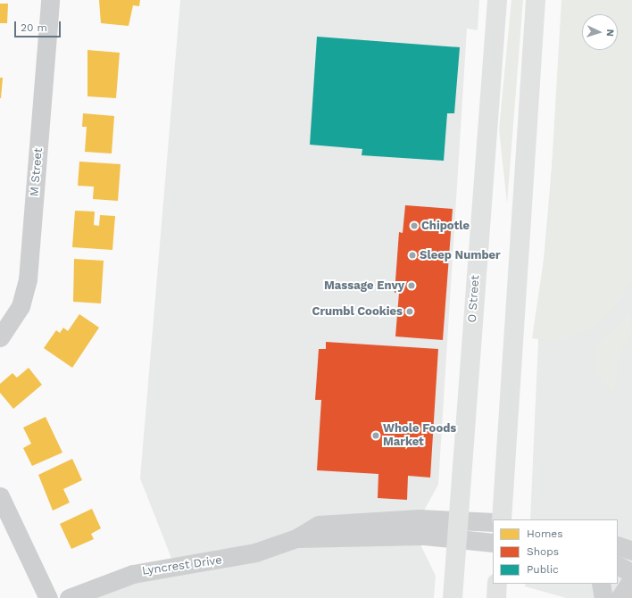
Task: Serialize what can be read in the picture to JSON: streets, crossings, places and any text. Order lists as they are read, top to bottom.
{
  "streets": {
    "main road": ["O Street"],
    "street": ["M Street", "Lyncrest Drive"]
  },
  "crossings": [
    ["O Street", "Lyncrest Drive"]
  ],
  "places": [
    "Chipotle",
    "Sleep Number",
    "Massage Envy",
    "Crumbl Cookies",
    "Whole Foods Market"
  ],
  "legend": ["Homes", "Shops", "Public"],
  "scale_bar": "20 m",
  "north": "right"
}
